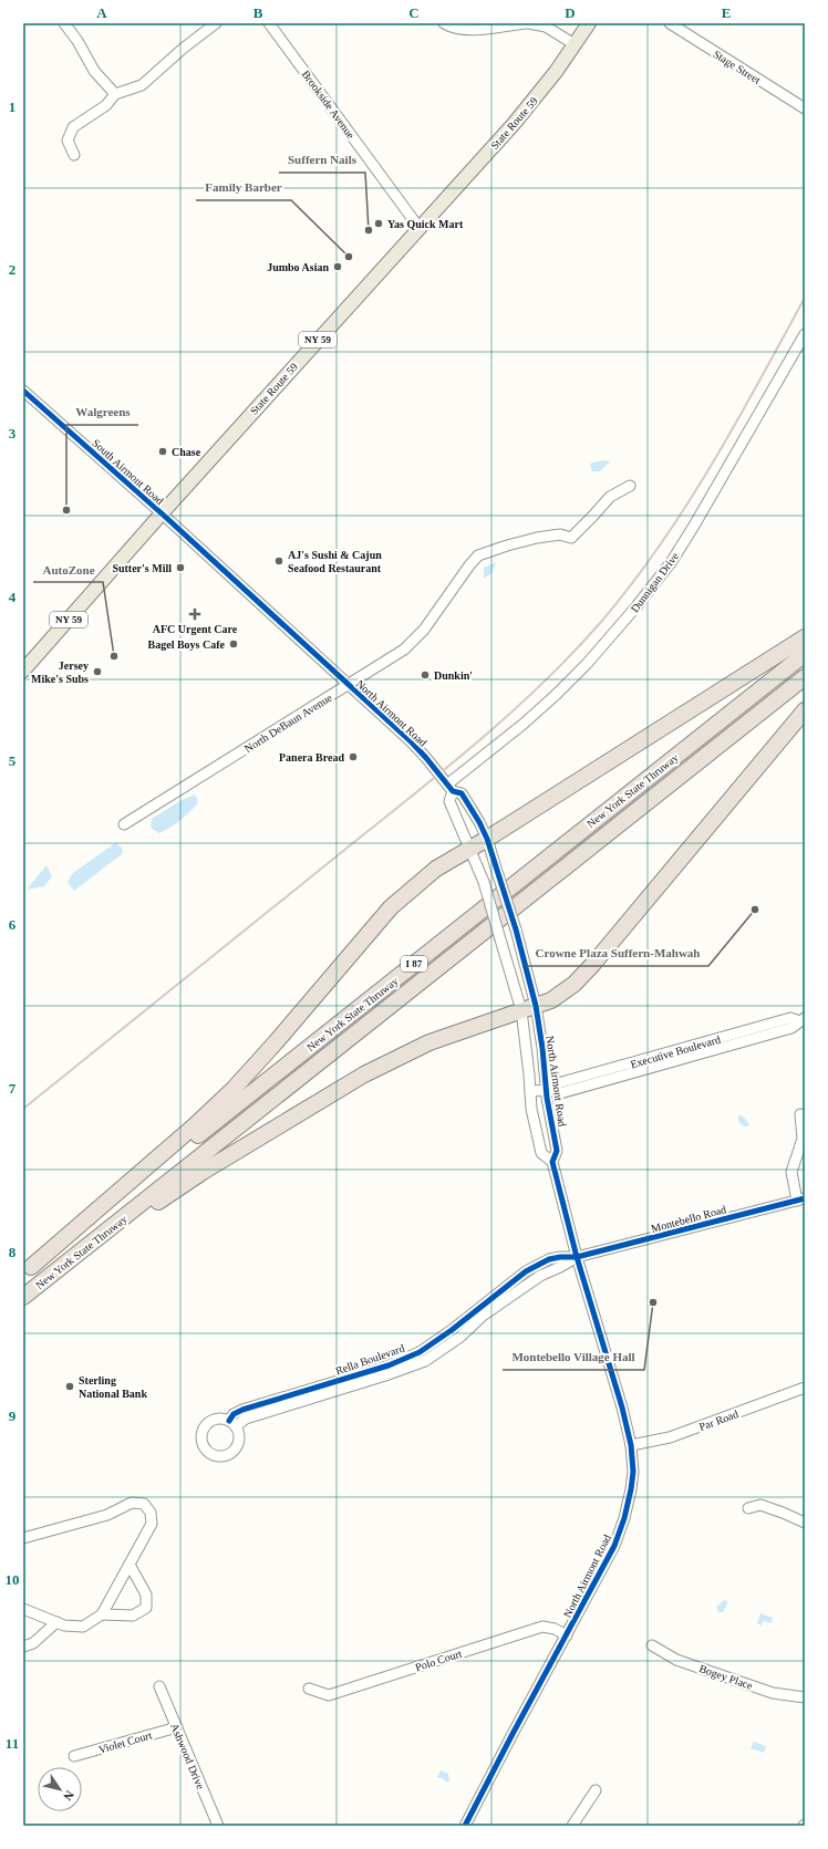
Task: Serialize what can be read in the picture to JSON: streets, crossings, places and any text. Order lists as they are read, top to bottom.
{
  "streets": {
    "highway": ["New York State Thruway", "I 87"],
    "main road": ["State Route 59", "NY 59"],
    "street": [
      "Stage Street",
      "Brookside Avenue",
      "South Airmont Road",
      "Dunnigan Drive",
      "North Airmont Road",
      "North DeBaun Avenue",
      "Executive Boulevard",
      "Montebello Road",
      "Rella Boulevard",
      "Par Road",
      "Polo Court",
      "Bogey Place",
      "Violet Court",
      "Ashwood Drive"
    ]
  },
  "crossings": [
    ["Brookside Avenue", "State Route 59"],
    ["State Route 59", "South Airmont Road"],
    ["State Route 59", "North Airmont Road"],
    ["South Airmont Road", "North Airmont Road"],
    ["Dunnigan Drive", "North Airmont Road"],
    ["North Airmont Road", "North DeBaun Avenue"],
    ["North Airmont Road", "Executive Boulevard"],
    ["North Airmont Road", "Montebello Road"],
    ["North Airmont Road", "Rella Boulevard"],
    ["North Airmont Road", "Par Road"],
    ["North Airmont Road", "Polo Court"],
    ["Montebello Road", "Rella Boulevard"],
    ["Violet Court", "Ashwood Drive"]
  ],
  "places": {
    "other": [
      "Yas Quick Mart",
      "Suffern Nails",
      "Family Barber",
      "Jumbo Asian",
      "Chase",
      "Walgreens",
      "AJ's Sushi & Cajun Seafood Restaurant",
      "Sutter's Mill",
      "Bagel Boys Cafe",
      "AutoZone",
      "Jersey Mike's Subs",
      "Dunkin'",
      "Panera Bread",
      "Crowne Plaza Suffern-Mahwah",
      "Montebello Village Hall",
      "Sterling National Bank"
    ],
    "health": ["AFC Urgent Care"]
  },
  "north": "bottom right",
  "grid": {
    "columns": [
      "A",
      "B",
      "C",
      "D",
      "E"
    ],
    "rows": [
      "1",
      "2",
      "3",
      "4",
      "5",
      "6",
      "7",
      "8",
      "9",
      "10",
      "11"
    ]
  }
}
